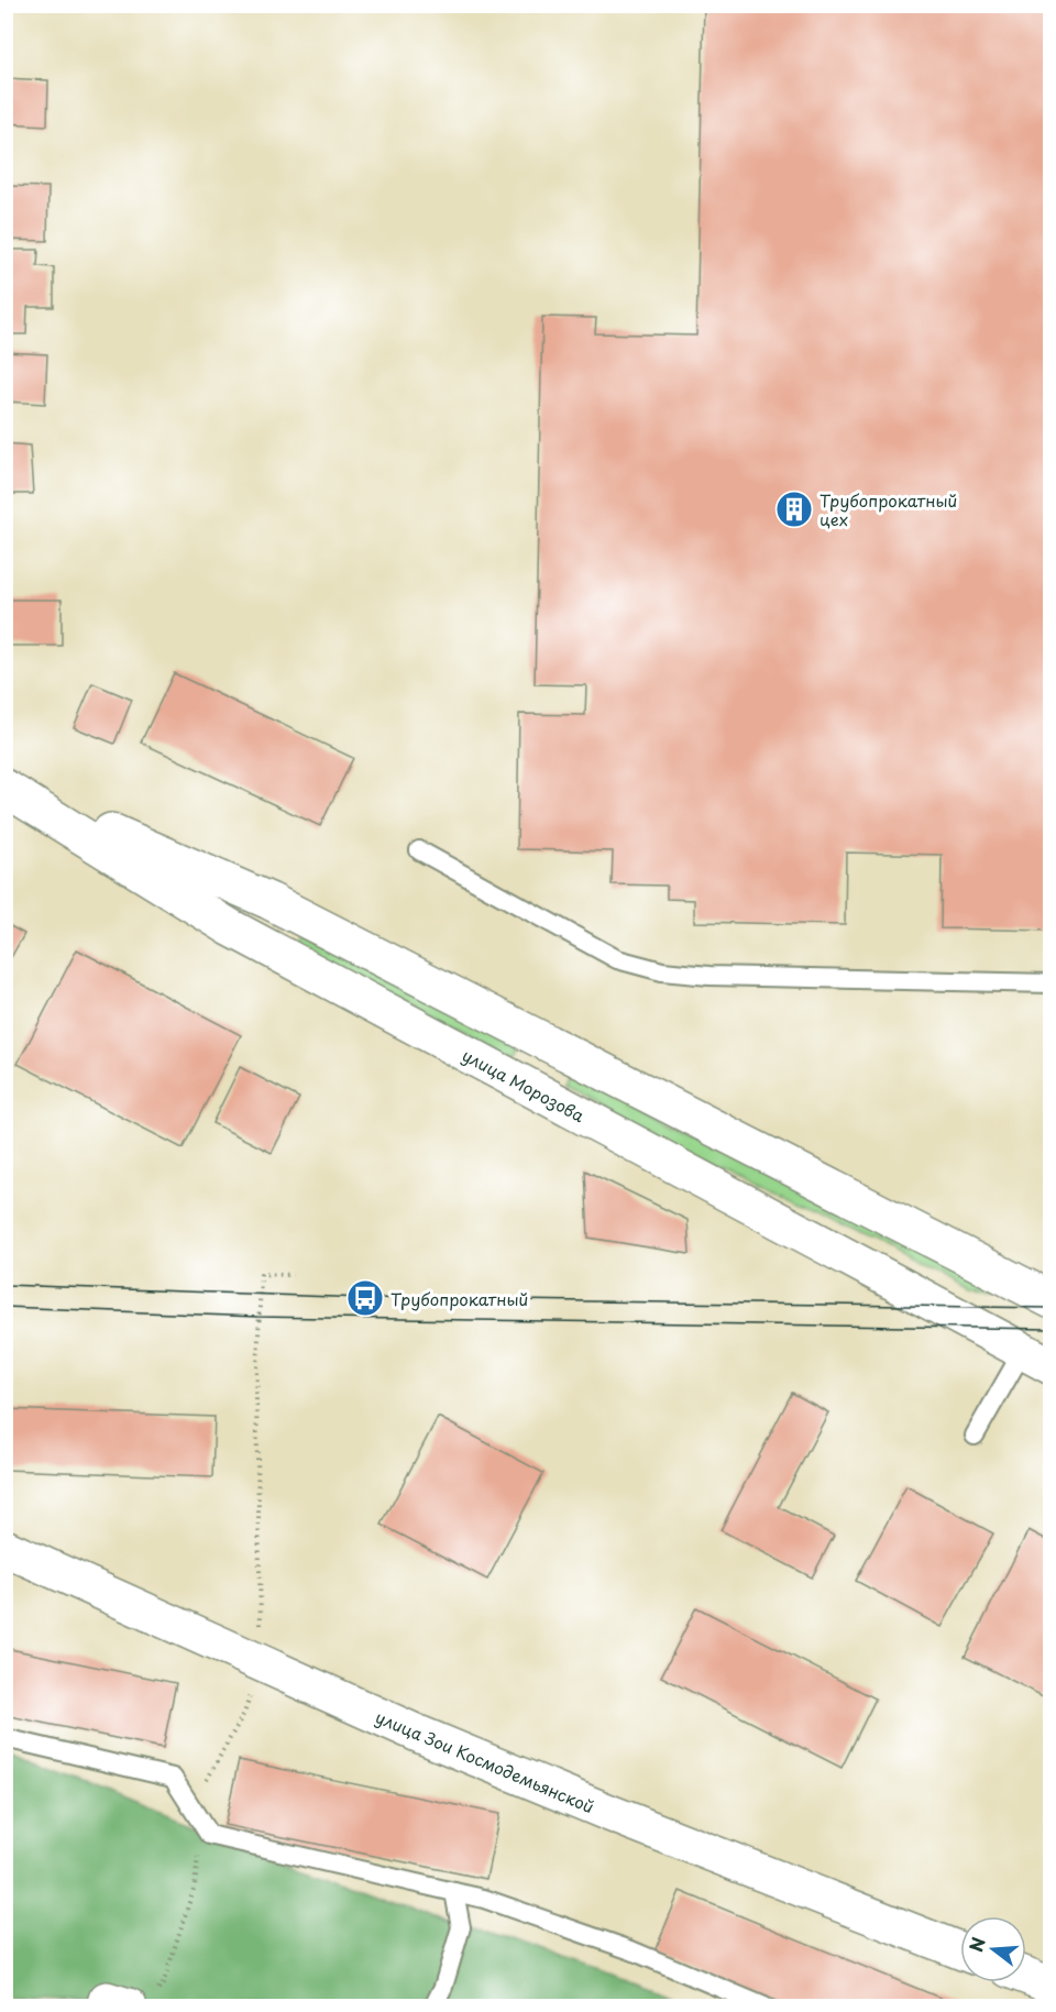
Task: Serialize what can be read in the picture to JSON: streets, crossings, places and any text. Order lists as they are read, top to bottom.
{
  "streets": {
    "main road": ["улица Морозова", "улица Зои Космодемьянской"]
  },
  "places": {
    "building": ["Трубопрокатный цех"],
    "bus stop": ["Трубопрокатный"]
  },
  "north": "left"
}
